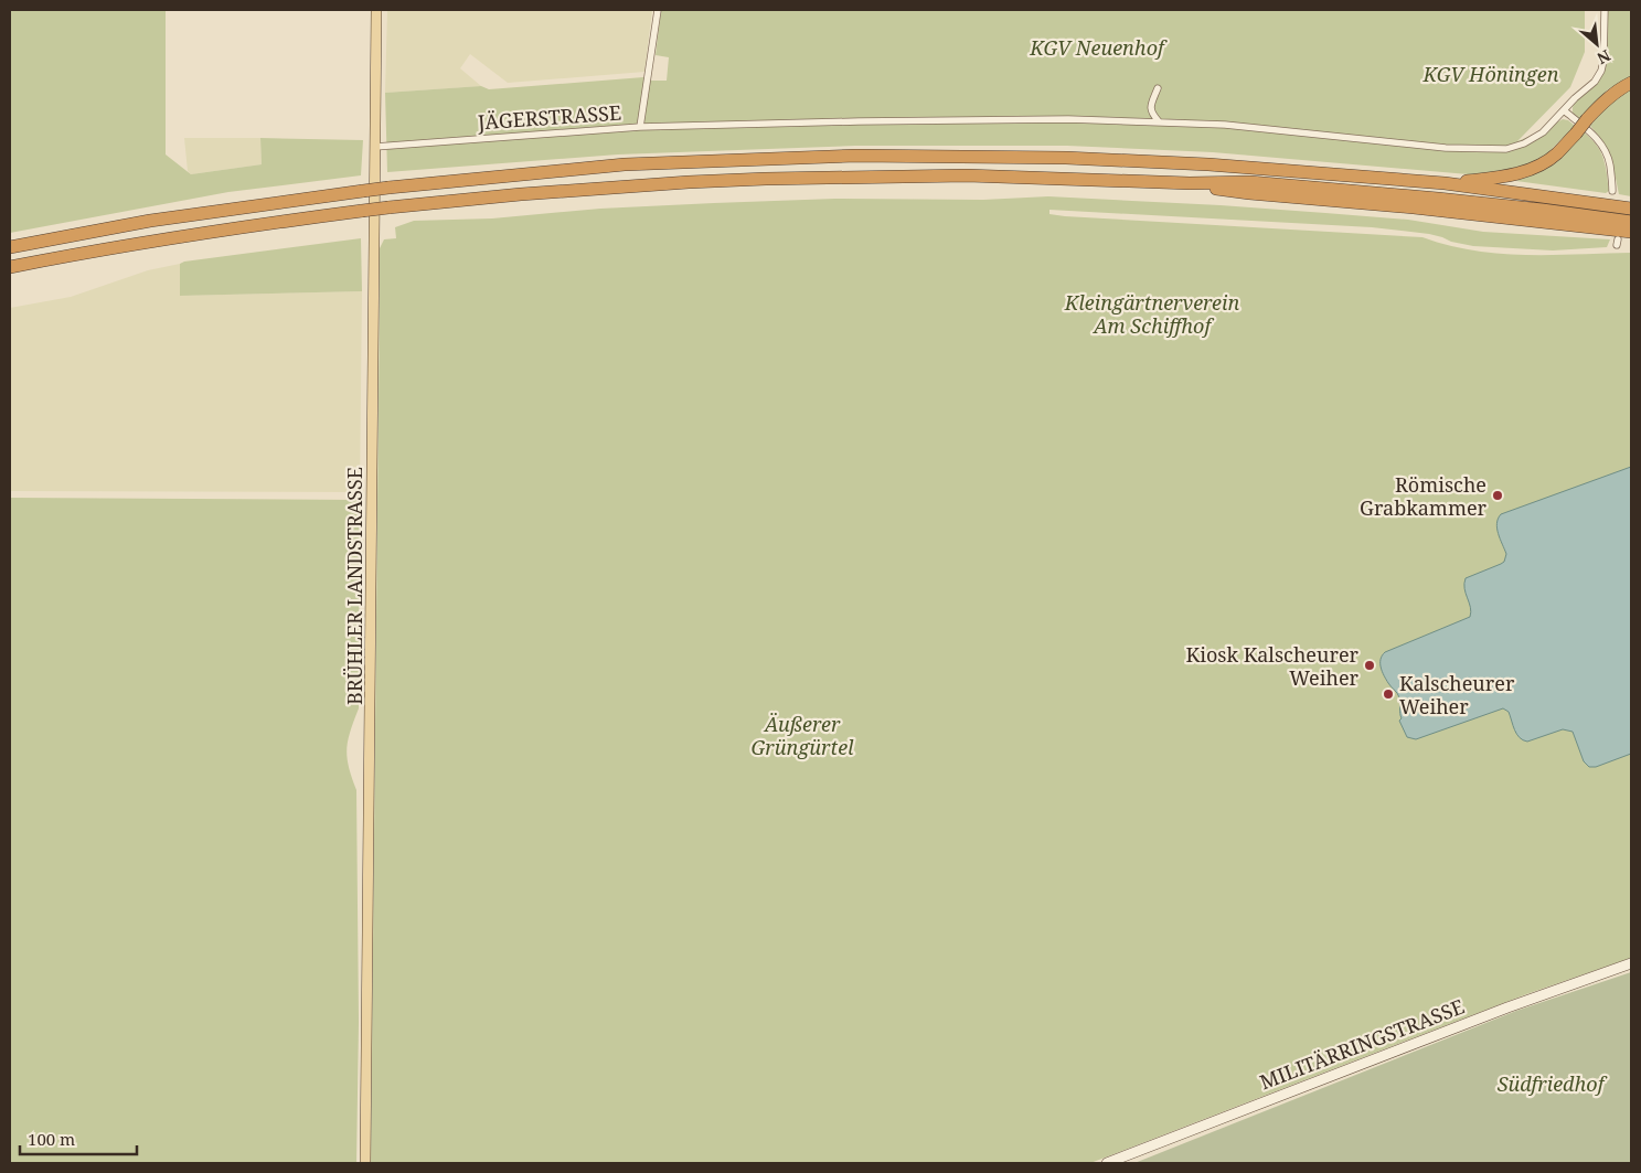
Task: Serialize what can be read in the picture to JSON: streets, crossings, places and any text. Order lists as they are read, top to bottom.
{
  "streets": {
    "main road": ["BRÜHLER LANDSTRASSE", "MILITÄRRINGSTRASSE"],
    "street": ["JÄGERSTRASSE"]
  },
  "crossings": [
    ["JÄGERSTRASSE", "BRÜHLER LANDSTRASSE"]
  ],
  "parks": [
    "KGV Neuenhof",
    "KGV Höningen",
    "Kleingärtnerverein Am Schiffhof",
    "Äußerer Grüngürtel",
    "Südfriedhof"
  ],
  "places": ["Römische Grabkammer", "Kiosk Kalscheurer Weiher", "Kalscheurer Weiher"],
  "scale_bar": "100 m",
  "north": "bottom right"
}
